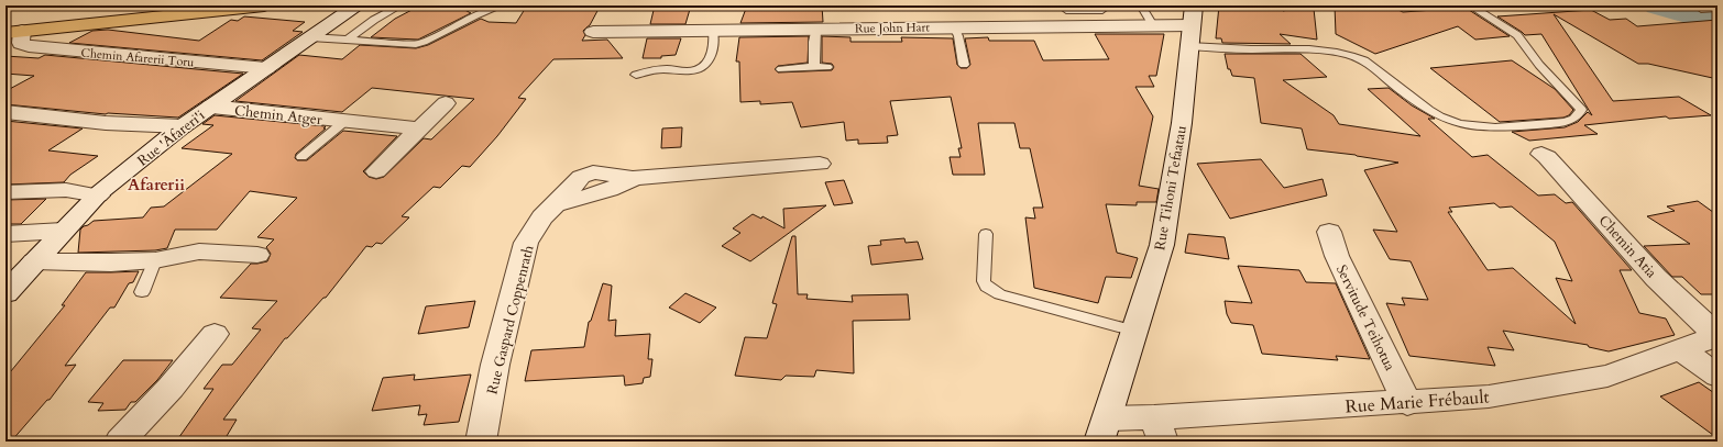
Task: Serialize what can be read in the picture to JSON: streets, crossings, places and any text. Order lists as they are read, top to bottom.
{
  "streets": {
    "street": [
      "Rue John Hart",
      "Chemin Afarerii Toru",
      "Chemin Atger",
      "Rue 'Āfareri'i",
      "Rue Tihoni Tefaatau",
      "Chemin Atia",
      "Servitude Teihotua",
      "Rue Gaspard Coppenrath",
      "Rue Marie Frébault"
    ]
  },
  "crossings": [
    ["Rue John Hart", "Rue Tihoni Tefaatau"],
    ["Chemin Afarerii Toru", "Rue 'Āfareri'i"],
    ["Chemin Atger", "Rue 'Āfareri'i"],
    ["Rue Tihoni Tefaatau", "Rue Marie Frébault"],
    ["Chemin Atia", "Rue Marie Frébault"],
    ["Servitude Teihotua", "Rue Marie Frébault"]
  ],
  "districts": ["Afarerii"]
}
